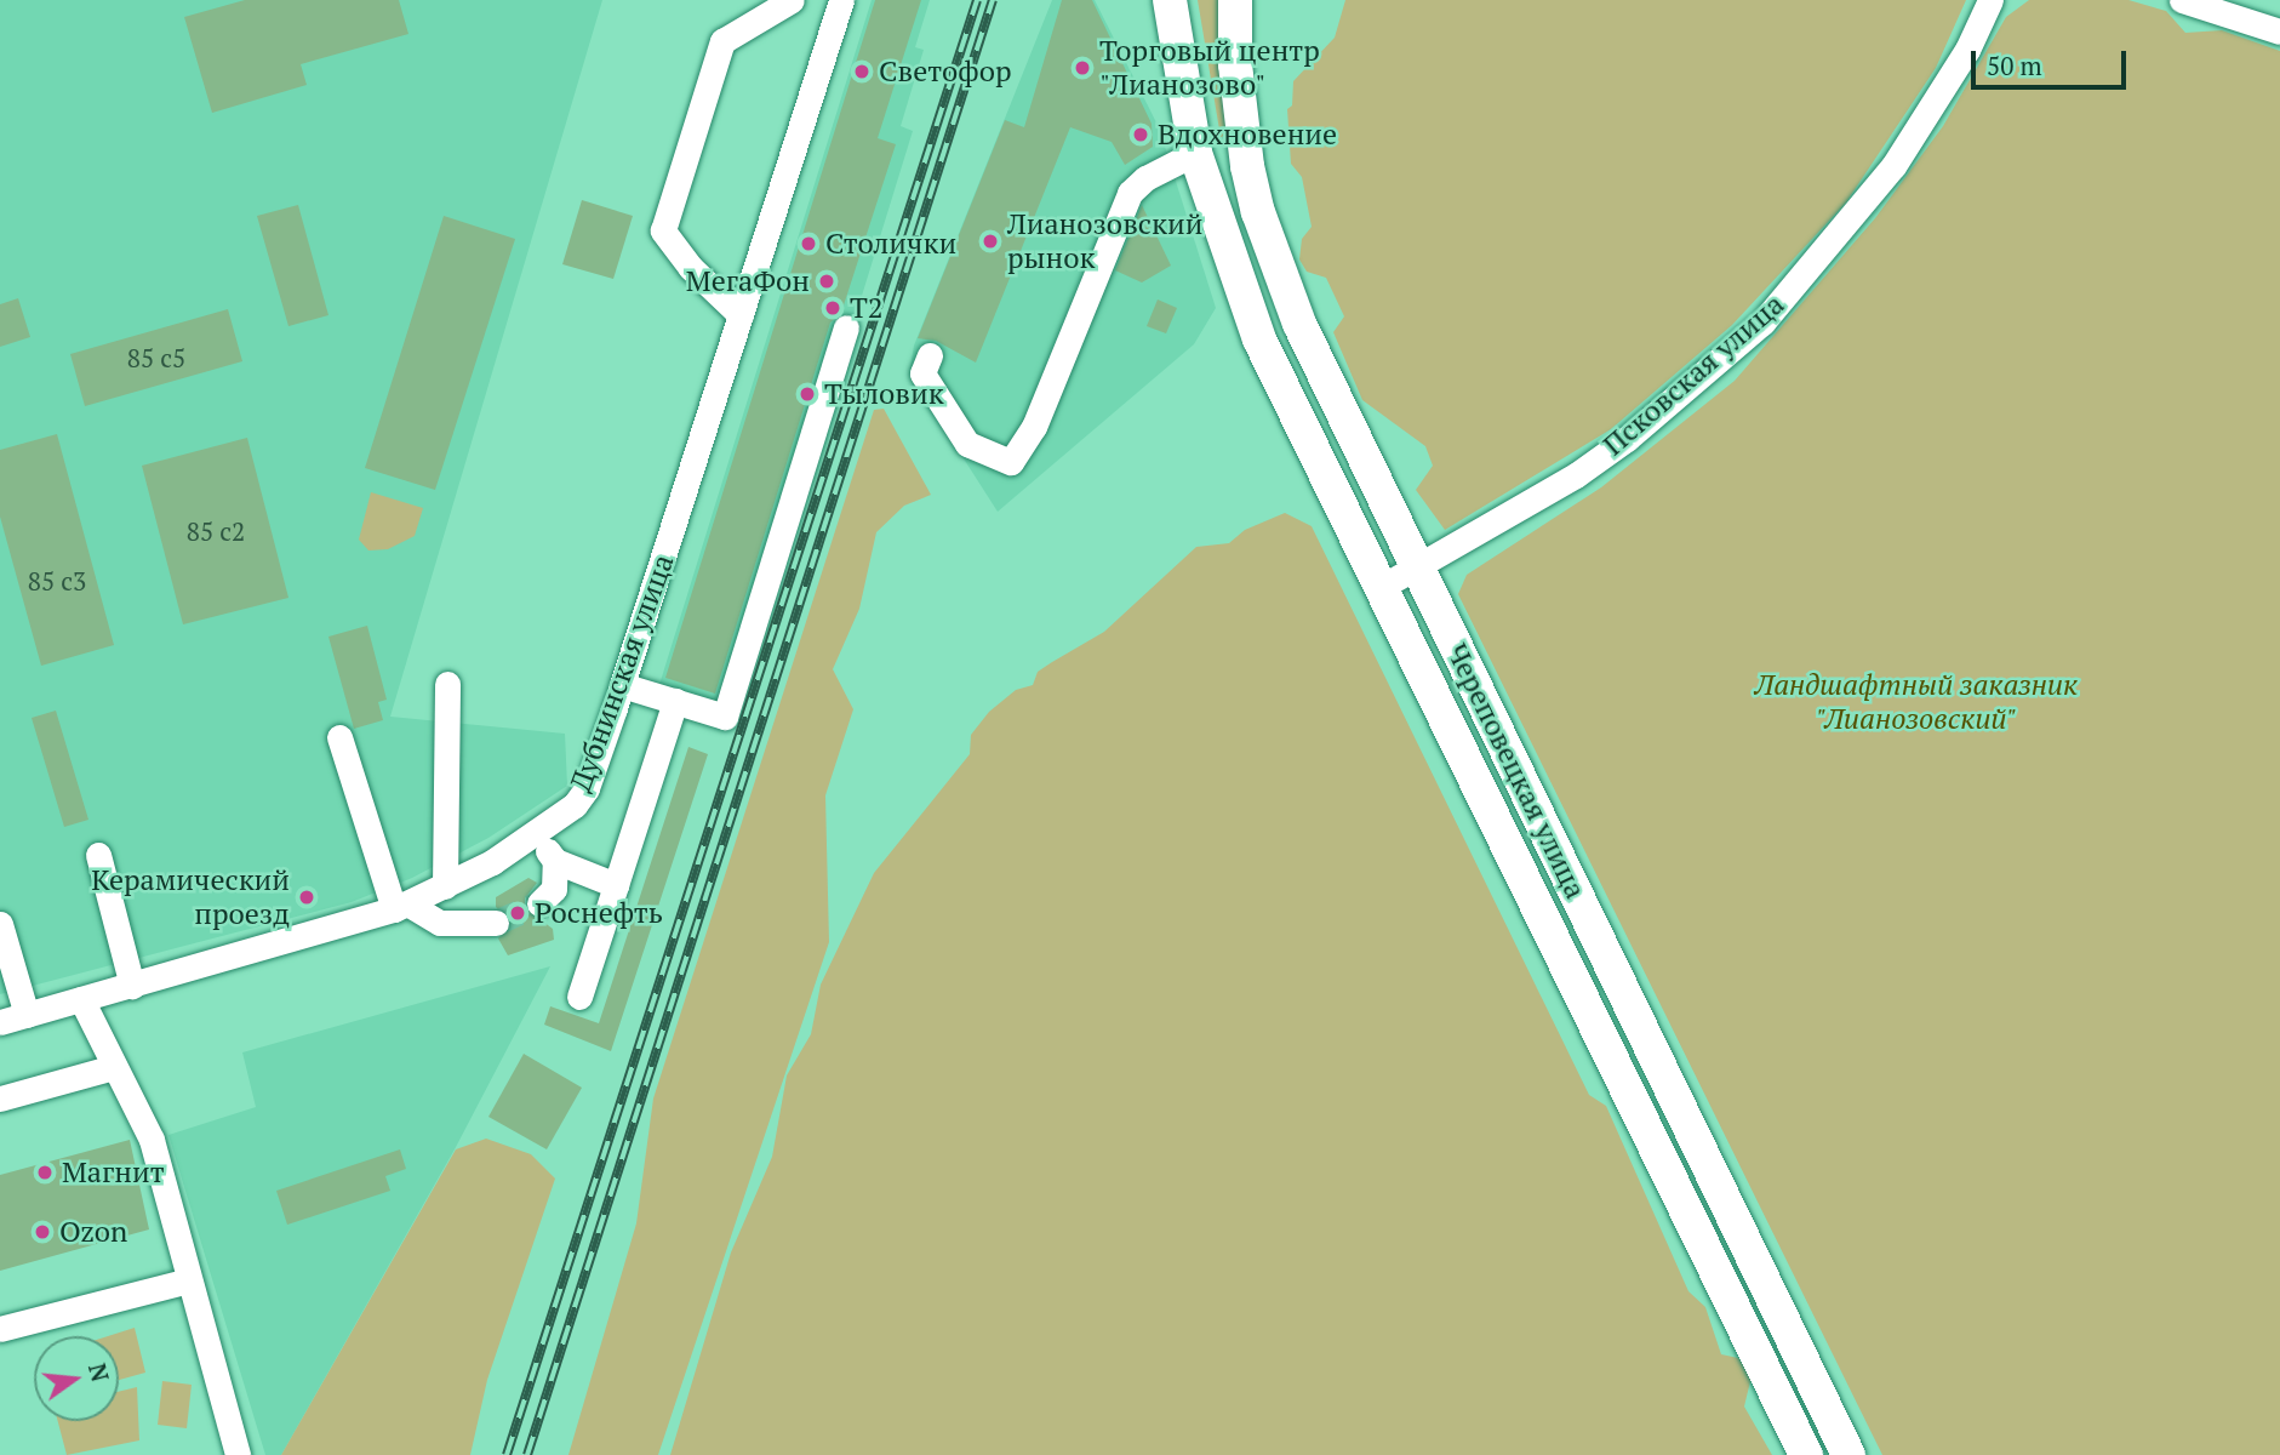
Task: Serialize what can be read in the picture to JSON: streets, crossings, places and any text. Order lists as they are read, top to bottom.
{
  "streets": {
    "main road": ["Череповецкая улица"],
    "street": ["Псковская улица", "Дубнинская улица"]
  },
  "crossings": [
    ["Псковская улица", "Череповецкая улица"]
  ],
  "parks": ["Ландшафтный заказник \"Лианозовский\""],
  "places": [
    "Торговый центр \"Лианозово\"",
    "Светофор",
    "Вдохновение",
    "Лианозовский рынок",
    "Столички",
    "МегаФон",
    "T2",
    "Тыловик",
    "Керамический проезд",
    "Роснефть",
    "Магнит",
    "Ozon"
  ],
  "house_numbers": ["85 с5", "85 с2", "85 с3"],
  "scale_bar": "50 m",
  "north": "right"
}
